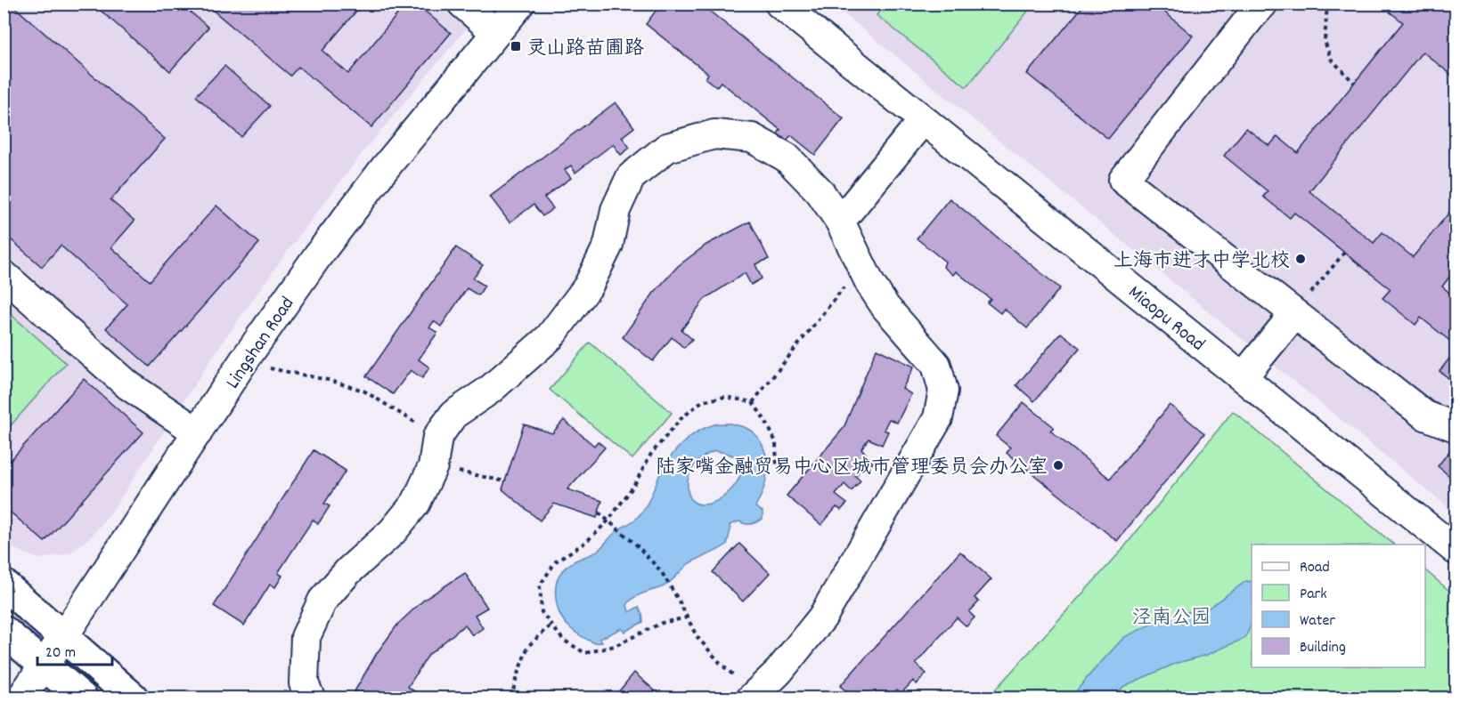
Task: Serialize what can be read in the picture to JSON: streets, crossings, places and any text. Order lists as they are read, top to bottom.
{
  "streets": {
    "street": ["Miaopu Road", "Lingshan Road"]
  },
  "parks": ["泾南公园"],
  "places": {
    "transit": ["灵山路苗圃路"],
    "other": ["上海市进才中学北校", "陆家嘴金融贸易中心区城市管理委员会办公室"]
  },
  "legend": [
    "Road",
    "Park",
    "Water",
    "Building"
  ],
  "scale_bar": "20 m"
}
